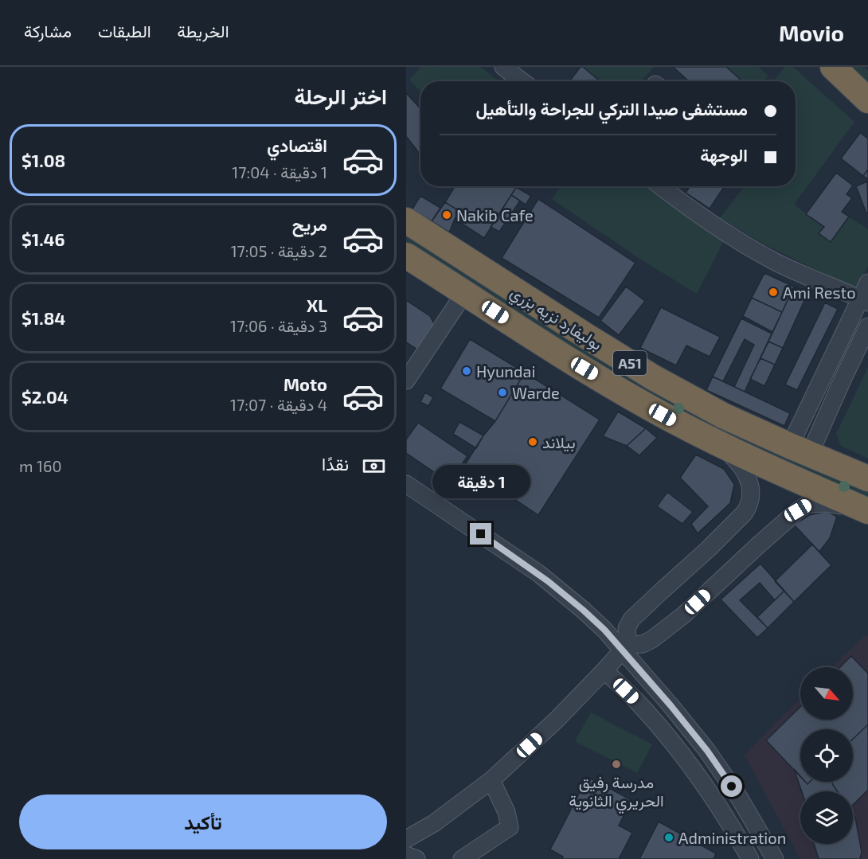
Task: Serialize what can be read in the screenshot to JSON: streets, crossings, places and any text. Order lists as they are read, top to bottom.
{
  "streets": {
    "highway": ["بوليفارد نزيه بزري", "A51"]
  },
  "places": [
    "Nakib Cafe",
    "Ami Resto",
    "Hyundai",
    "Warde",
    "بيلاند",
    "مدرسة رفيق الحريري الثانوية",
    "Administration"
  ],
  "north": "bottom right",
  "page": {
    "header": "Movio",
    "nav": ["الخريطة", "الطبقات", "مشاركة"],
    "heading": "اختر الرحلة",
    "banner": ["مستشفى صيدا التركي للجراحة والتأهيل", "الوجهة"],
    "list": [
      {
        "name": "اقتصادي",
        "note": "1 دقيقة · 17:04",
        "value": "$1.08"
      },
      {
        "name": "مريح",
        "note": "2 دقيقة · 17:05",
        "value": "$1.46"
      },
      {
        "name": "XL",
        "note": "3 دقيقة · 17:06",
        "value": "$1.84"
      },
      {
        "name": "Moto",
        "note": "4 دقيقة · 17:07",
        "value": "$2.04"
      }
    ],
    "pay": ["نقدًا", "160 m"],
    "bubble": "1 دقيقة",
    "buttons": "تأكيد"
  }
}
